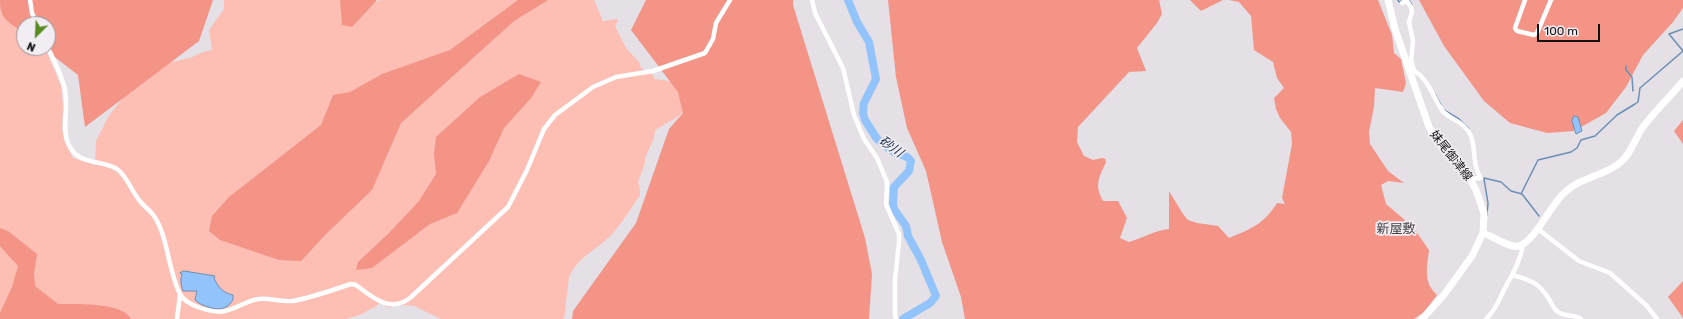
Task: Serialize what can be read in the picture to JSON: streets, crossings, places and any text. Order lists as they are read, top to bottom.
{
  "streets": {
    "main road": ["妹尾御津線"]
  },
  "districts": ["新屋敷"],
  "water": ["砂川"],
  "scale_bar": "100 m",
  "north": "bottom left"
}
